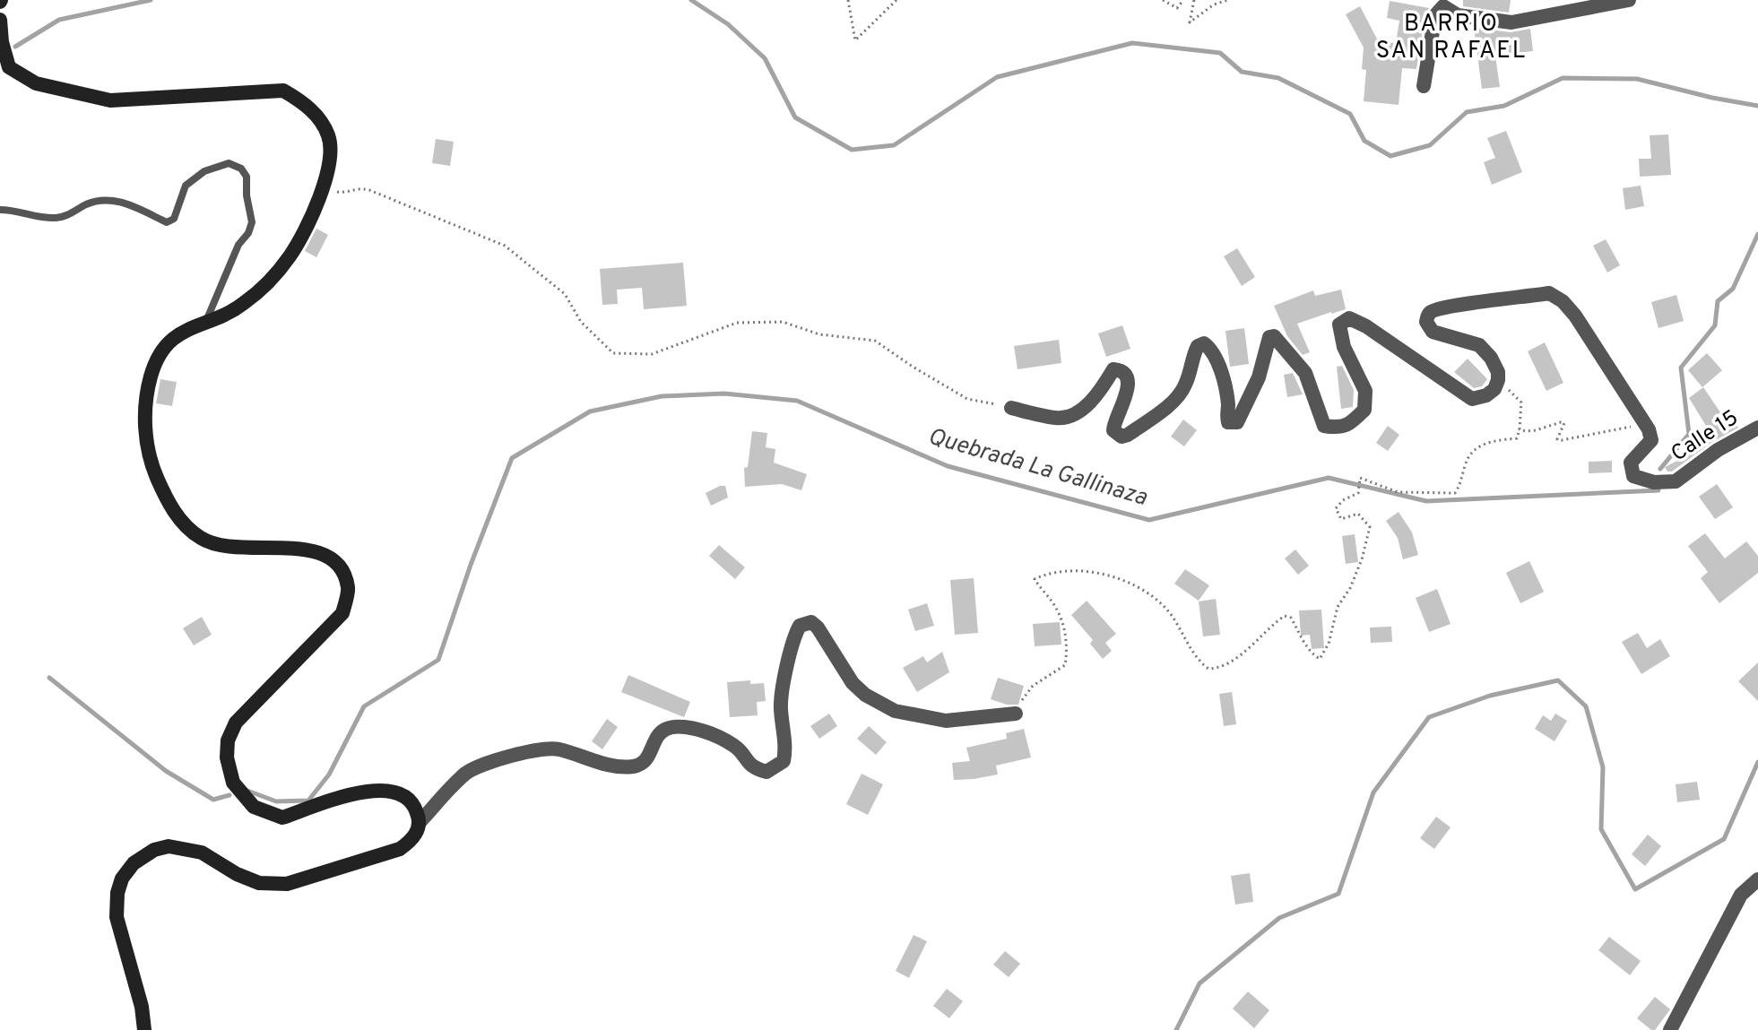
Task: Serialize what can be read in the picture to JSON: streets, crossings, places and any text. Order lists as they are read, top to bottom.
{
  "streets": {
    "street": ["Calle 15"]
  },
  "districts": ["BARRIO SAN RAFAEL"],
  "water": ["Quebrada La Gallinaza"]
}
